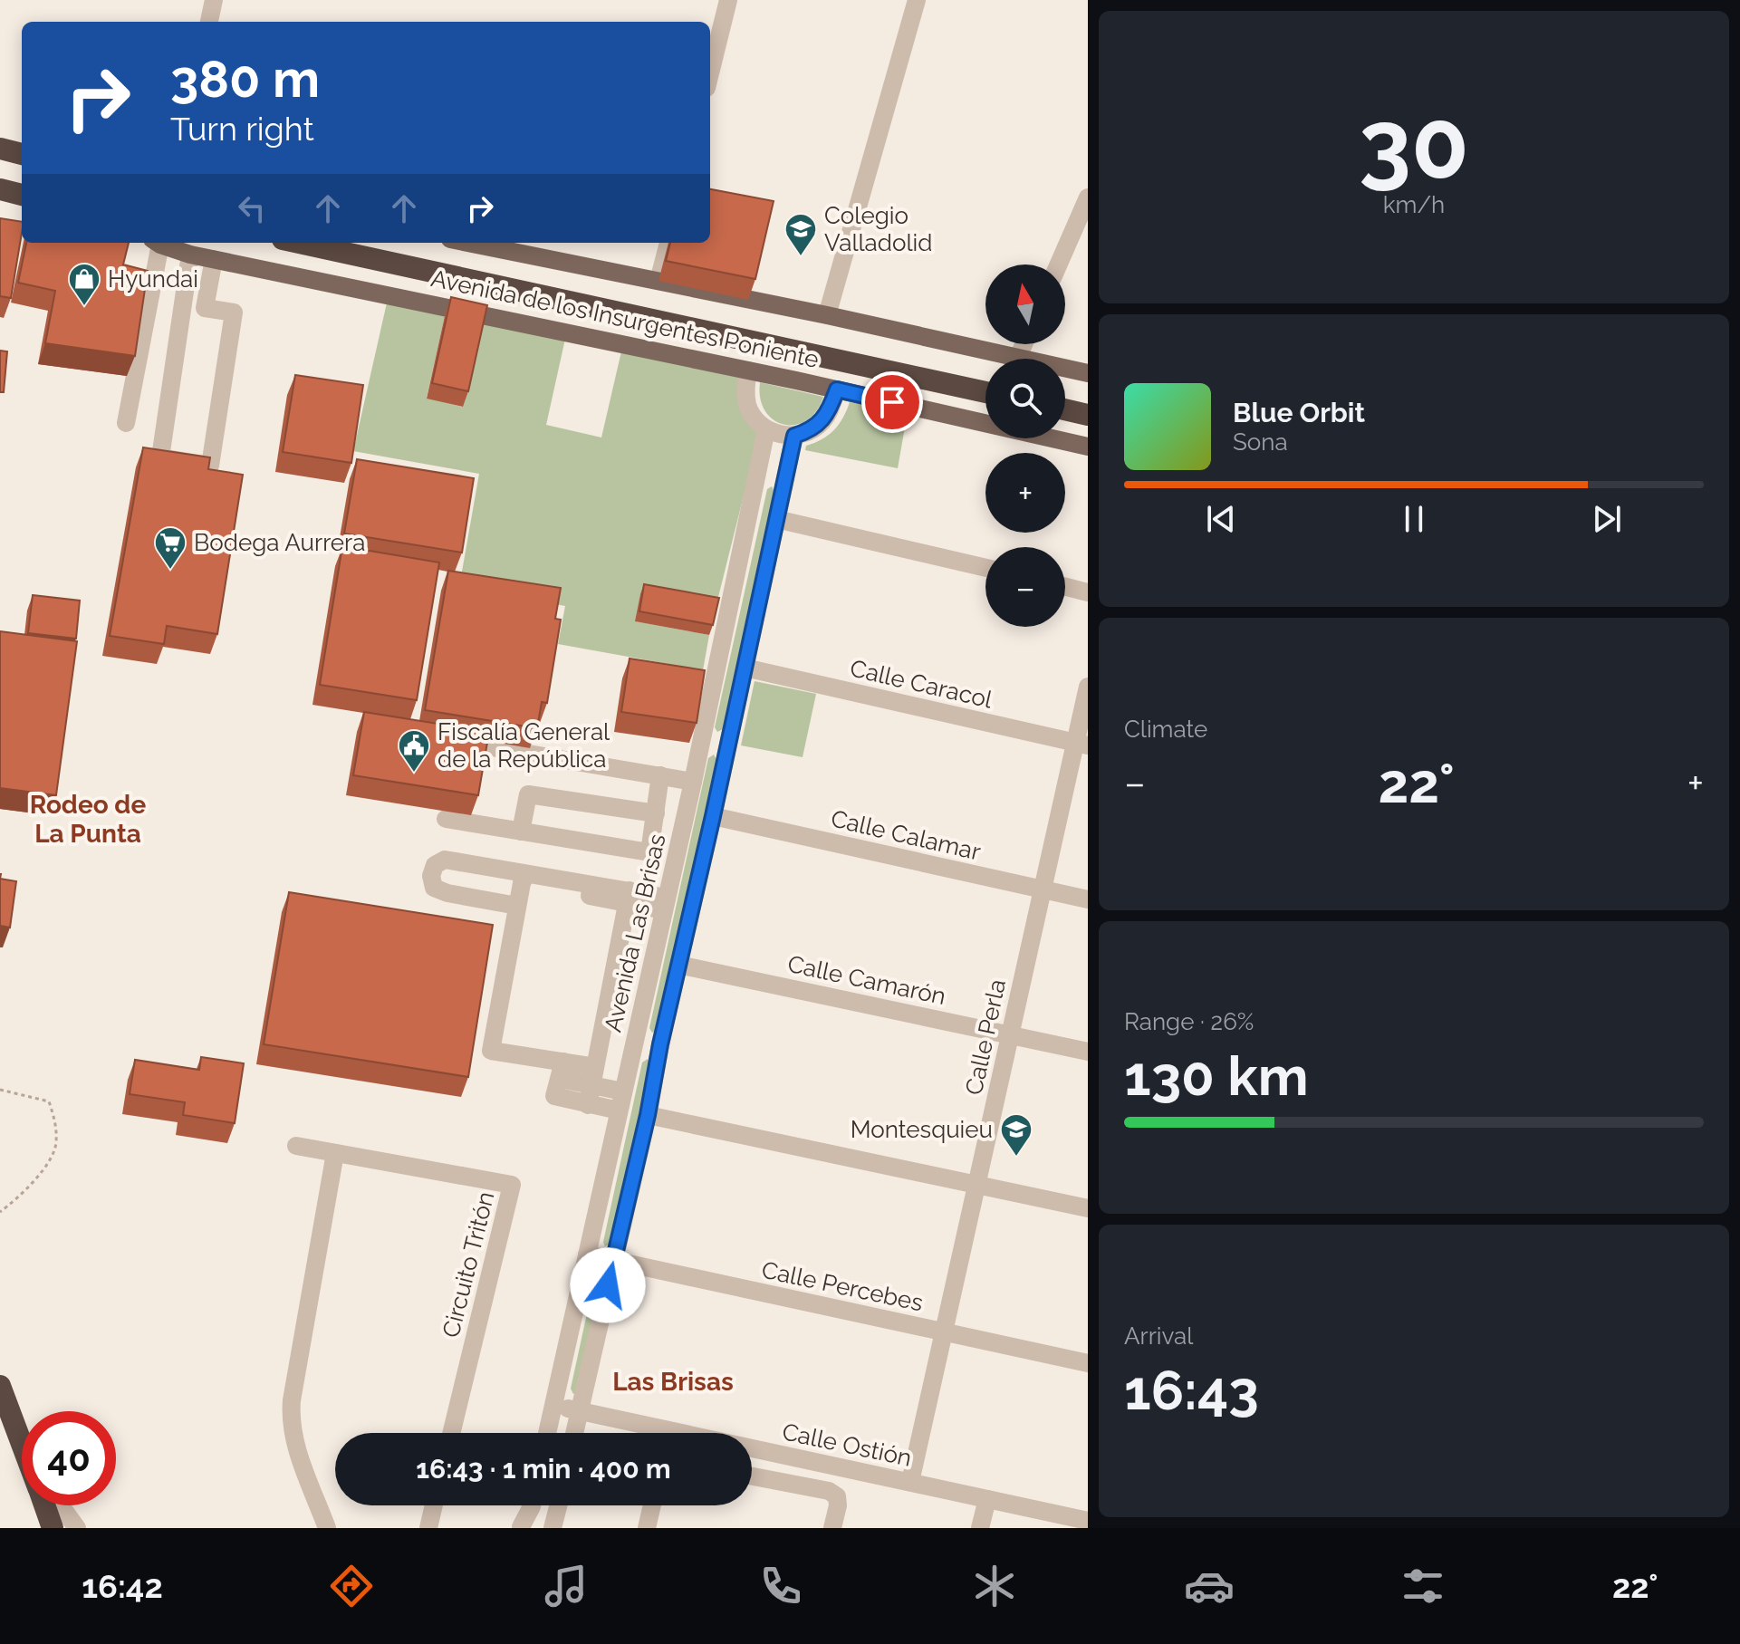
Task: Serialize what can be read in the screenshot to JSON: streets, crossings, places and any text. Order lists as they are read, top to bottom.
{
  "streets": {
    "highway": ["Avenida de los Insurgentes Poniente"],
    "street": [
      "Calle Caracol",
      "Calle Calamar",
      "Avenida Las Brisas",
      "Calle Camarón",
      "Calle Perla",
      "Circuito Tritón",
      "Calle Percebes",
      "Calle Ostión"
    ]
  },
  "crossings": [
    ["Calle Caracol", "Avenida Las Brisas"],
    ["Calle Caracol", "Calle Perla"],
    ["Calle Calamar", "Avenida Las Brisas"],
    ["Calle Calamar", "Calle Perla"],
    ["Avenida Las Brisas", "Calle Camarón"],
    ["Avenida Las Brisas", "Calle Percebes"],
    ["Avenida Las Brisas", "Calle Ostión"],
    ["Calle Camarón", "Calle Perla"],
    ["Calle Perla", "Calle Percebes"],
    ["Calle Perla", "Calle Ostión"]
  ],
  "districts": ["Rodeo de La Punta", "Las Brisas"],
  "places": {
    "school or university": ["Colegio Valladolid", "Montesquieu"],
    "shop": ["Hyundai"],
    "supermarket": ["Bodega Aurrera"],
    "public building": ["Fiscalía General de la República"]
  },
  "north": "top",
  "page": {
    "tile": [
      ["30", "km/h"],
      "Climate",
      ["Range · 26%", "130 km"],
      ["Arrival", "16:43"]
    ],
    "turn": ["380 m", "Turn right"],
    "map_buttons": ["+", "−"],
    "song": ["Blue Orbit", "Sona"],
    "heat": ["−", "22°", "+"],
    "limit": "40",
    "trip": "16:43 · 1 min · 400 m",
    "tabs": ["16:42", "22°"]
  }
}
